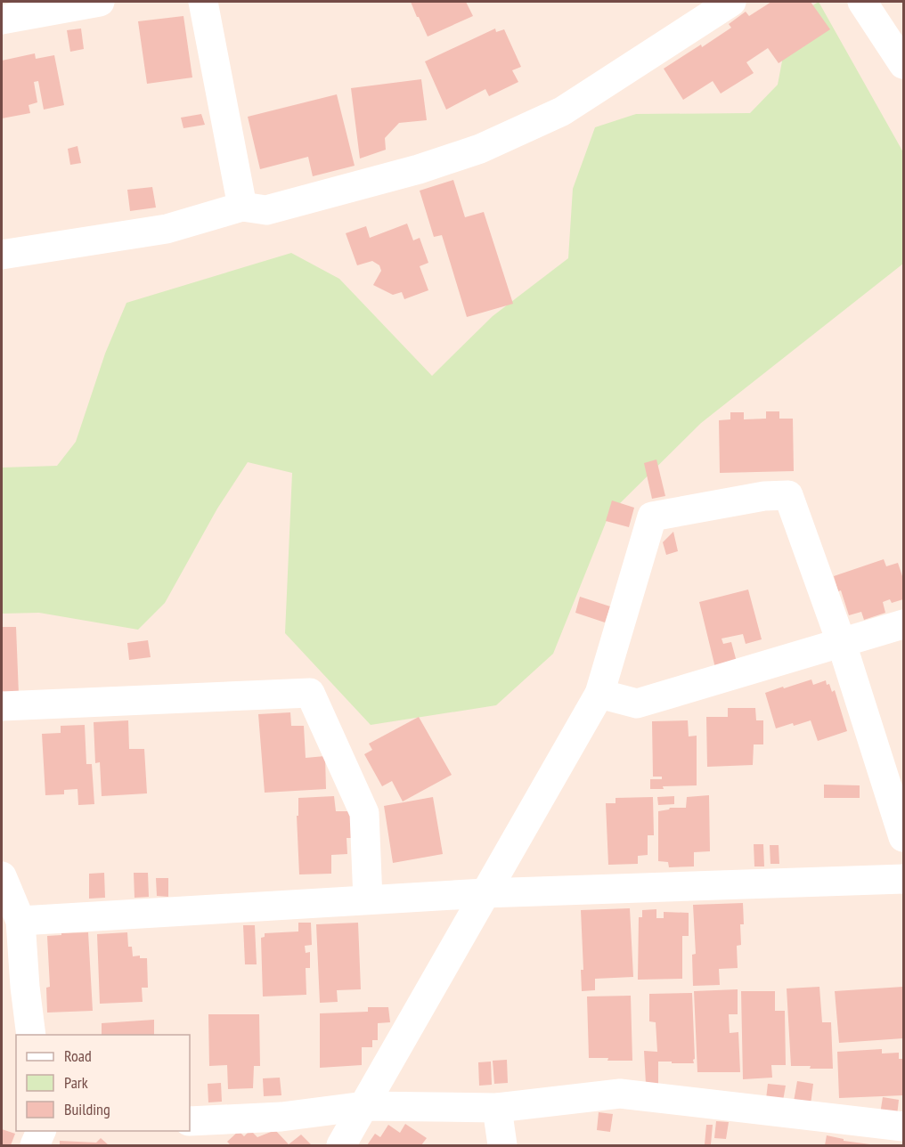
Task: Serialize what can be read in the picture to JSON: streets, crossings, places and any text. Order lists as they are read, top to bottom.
{
  "legend": ["Road", "Park", "Building"]
}
